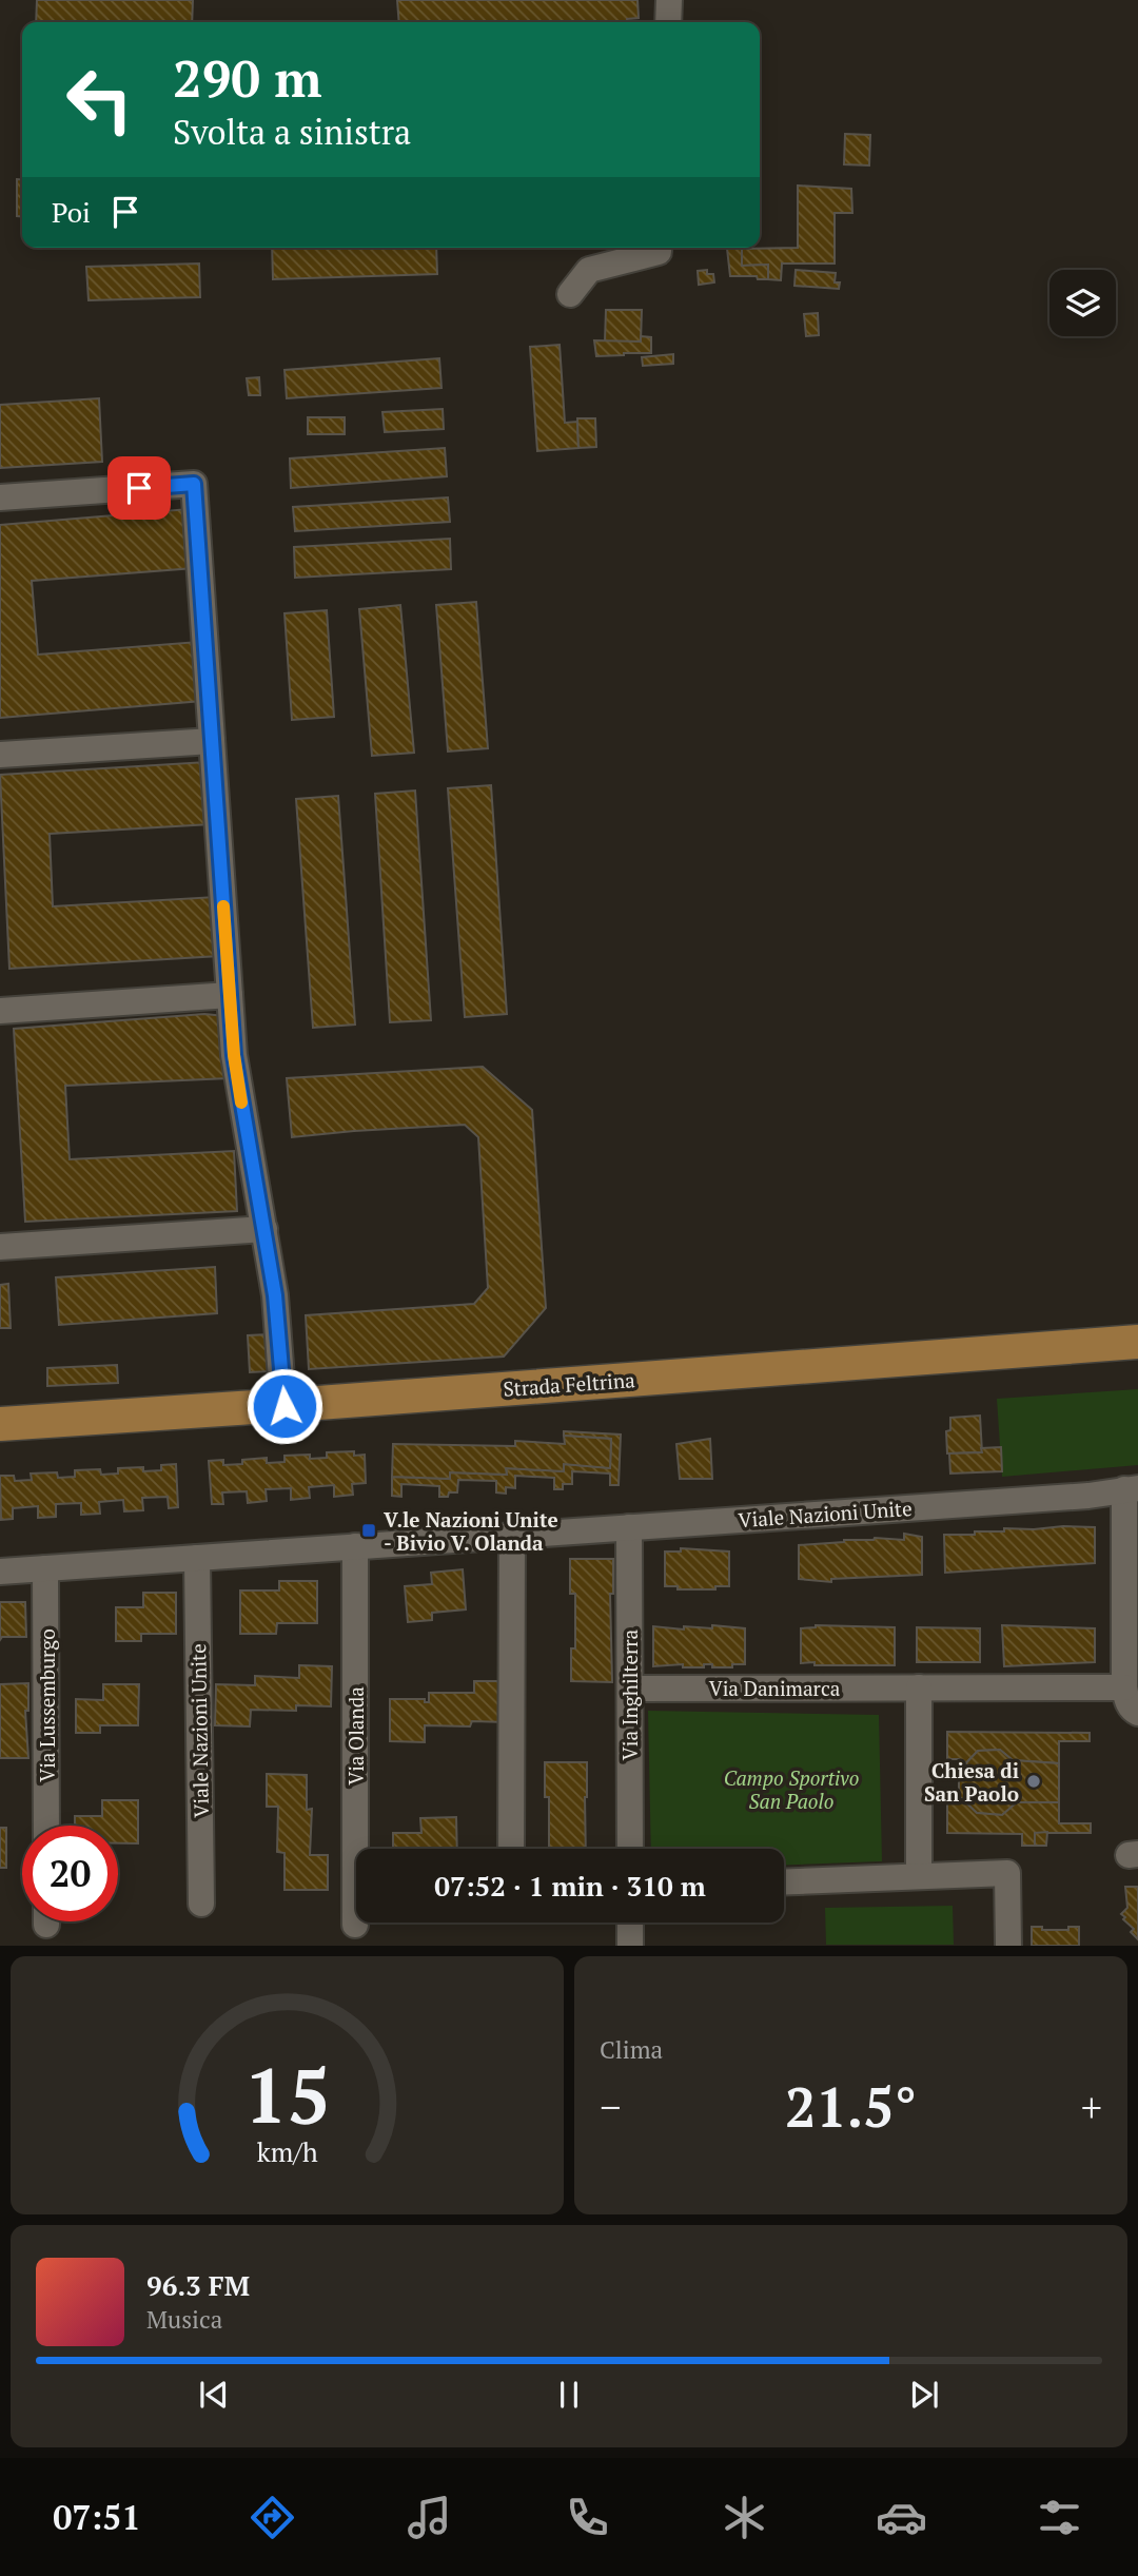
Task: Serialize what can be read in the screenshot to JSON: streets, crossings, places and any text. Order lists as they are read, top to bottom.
{
  "streets": {
    "main road": ["Strada Feltrina"],
    "street": [
      "Viale Nazioni Unite",
      "Via Danimarca",
      "Via Inghilterra",
      "Via Lussemburgo",
      "Via Olanda"
    ]
  },
  "crossings": [
    ["Viale Nazioni Unite", "Via Inghilterra"],
    ["Viale Nazioni Unite", "Via Lussemburgo"],
    ["Viale Nazioni Unite", "Via Olanda"],
    ["Via Danimarca", "Via Inghilterra"]
  ],
  "parks": ["Campo Sportivo San Paolo"],
  "places": {
    "transit": ["V.le Nazioni Unite - Bivio V. Olanda"],
    "other": ["Chiesa di San Paolo"]
  },
  "page": {
    "turn": ["290 m", "Svolta a sinistra"],
    "then": "Poi",
    "limit": "20",
    "trip": "07:52 · 1 min · 310 m",
    "tile": "Clima",
    "heat": ["−", "21.5°", "+"],
    "song": ["96.3 FM", "Musica"],
    "tabs": "07:51",
    "gauge": ["15", "km/h"]
  }
}
